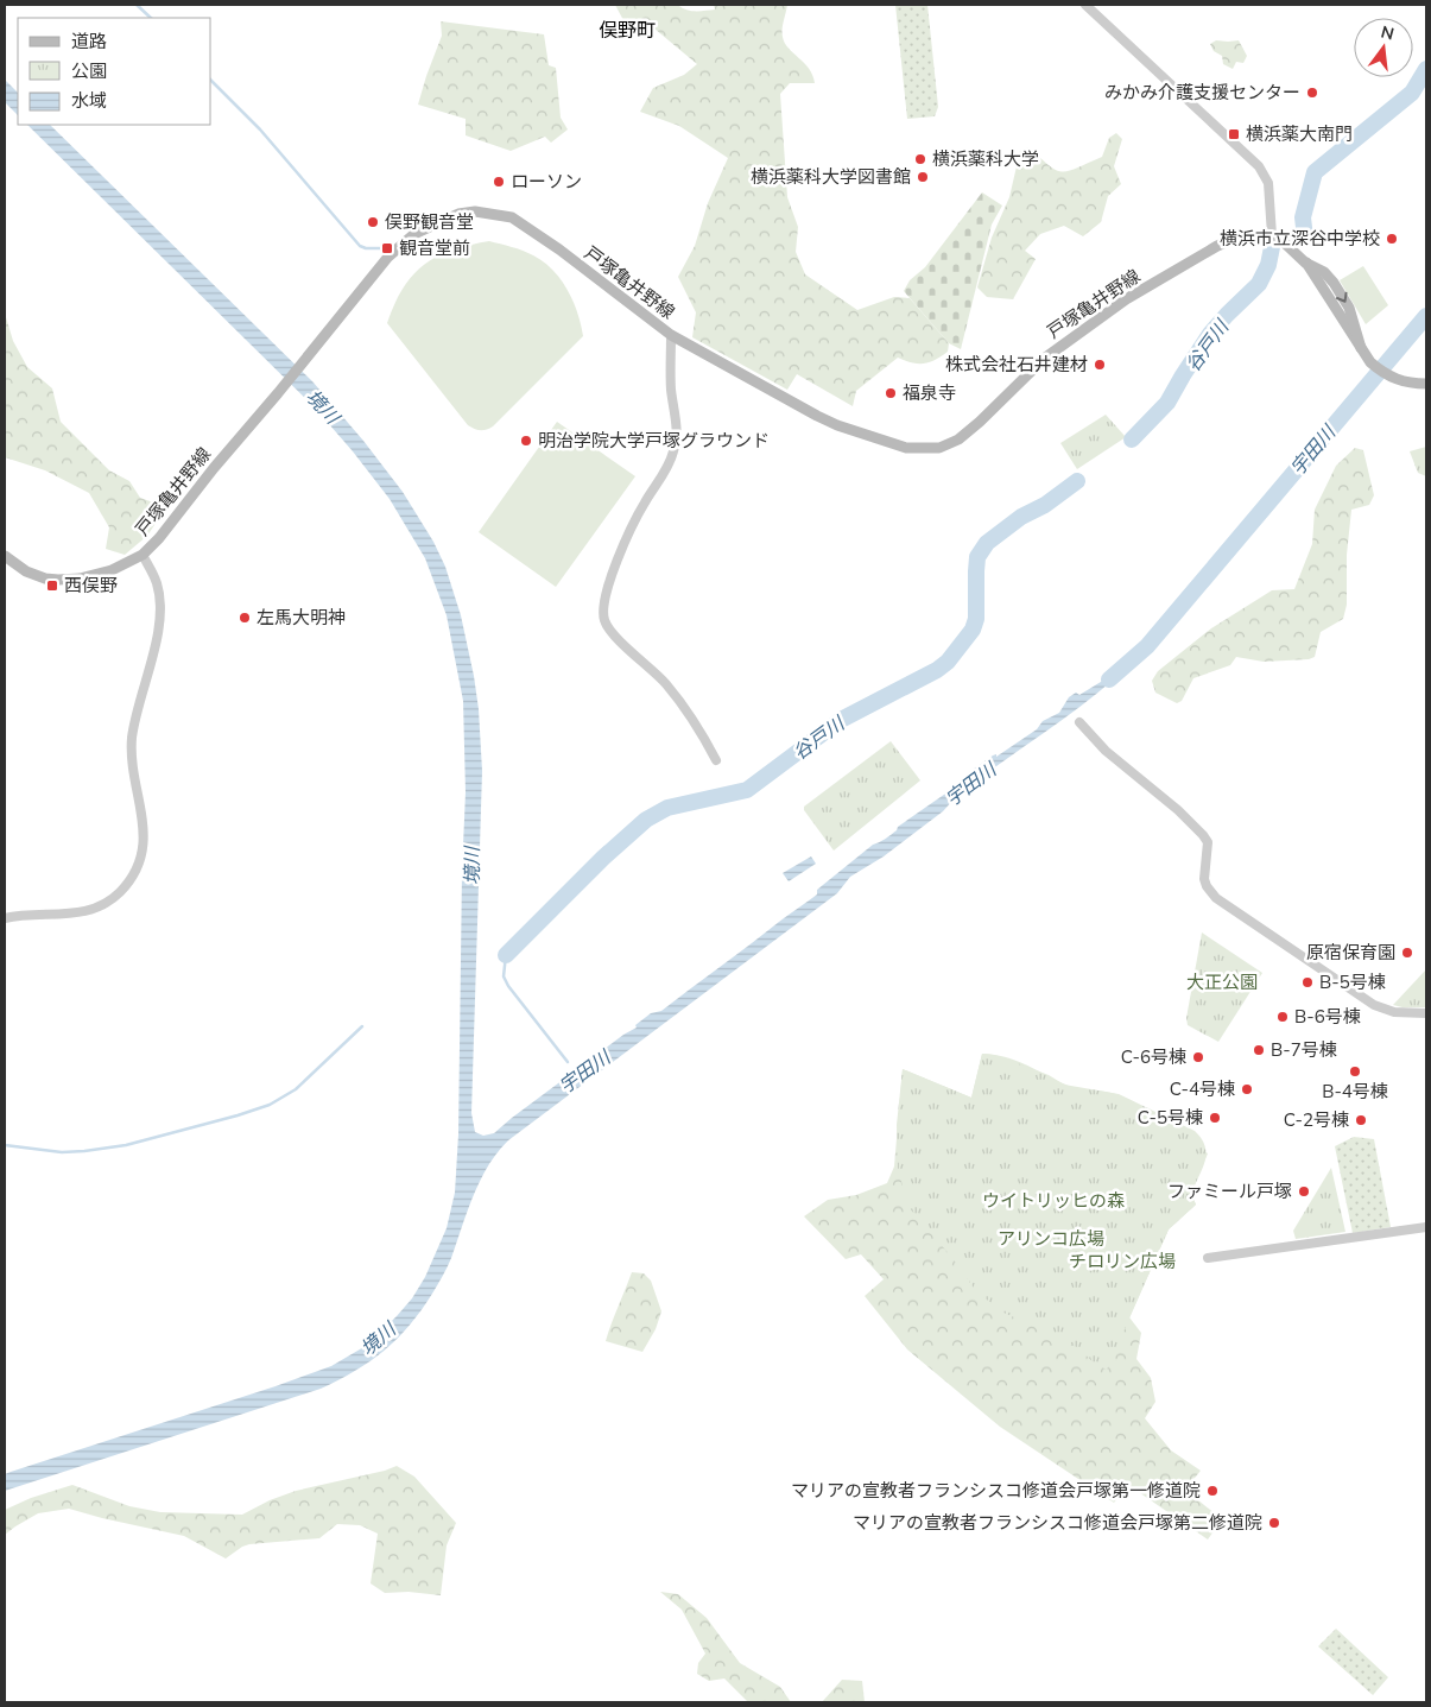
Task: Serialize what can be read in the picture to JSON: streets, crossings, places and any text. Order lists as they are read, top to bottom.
{
  "streets": {
    "main road": ["戸塚亀井野線"]
  },
  "districts": ["俣野町"],
  "water": ["谷戸川", "境川", "宇田川"],
  "parks": [
    "大正公園",
    "ウイトリッヒの森",
    "アリンコ広場",
    "チロリン広場"
  ],
  "places": {
    "other": [
      "みかみ介護支援センター",
      "横浜薬科大学",
      "横浜薬科大学図書館",
      "ローソン",
      "俣野観音堂",
      "横浜市立深谷中学校",
      "株式会社石井建材",
      "福泉寺",
      "明治学院大学戸塚グラウンド",
      "左馬大明神",
      "原宿保育園",
      "B-5号棟",
      "B-6号棟",
      "B-7号棟",
      "C-6号棟",
      "B-4号棟",
      "C-4号棟",
      "C-5号棟",
      "C-2号棟",
      "ファミール戸塚",
      "マリアの宣教者フランシスコ修道会戸塚第一修道院",
      "マリアの宣教者フランシスコ修道会戸塚第二修道院"
    ],
    "transit": ["横浜薬大南門", "観音堂前", "西俣野"]
  },
  "legend": ["道路", "公園", "水域"],
  "north": "top"
}
